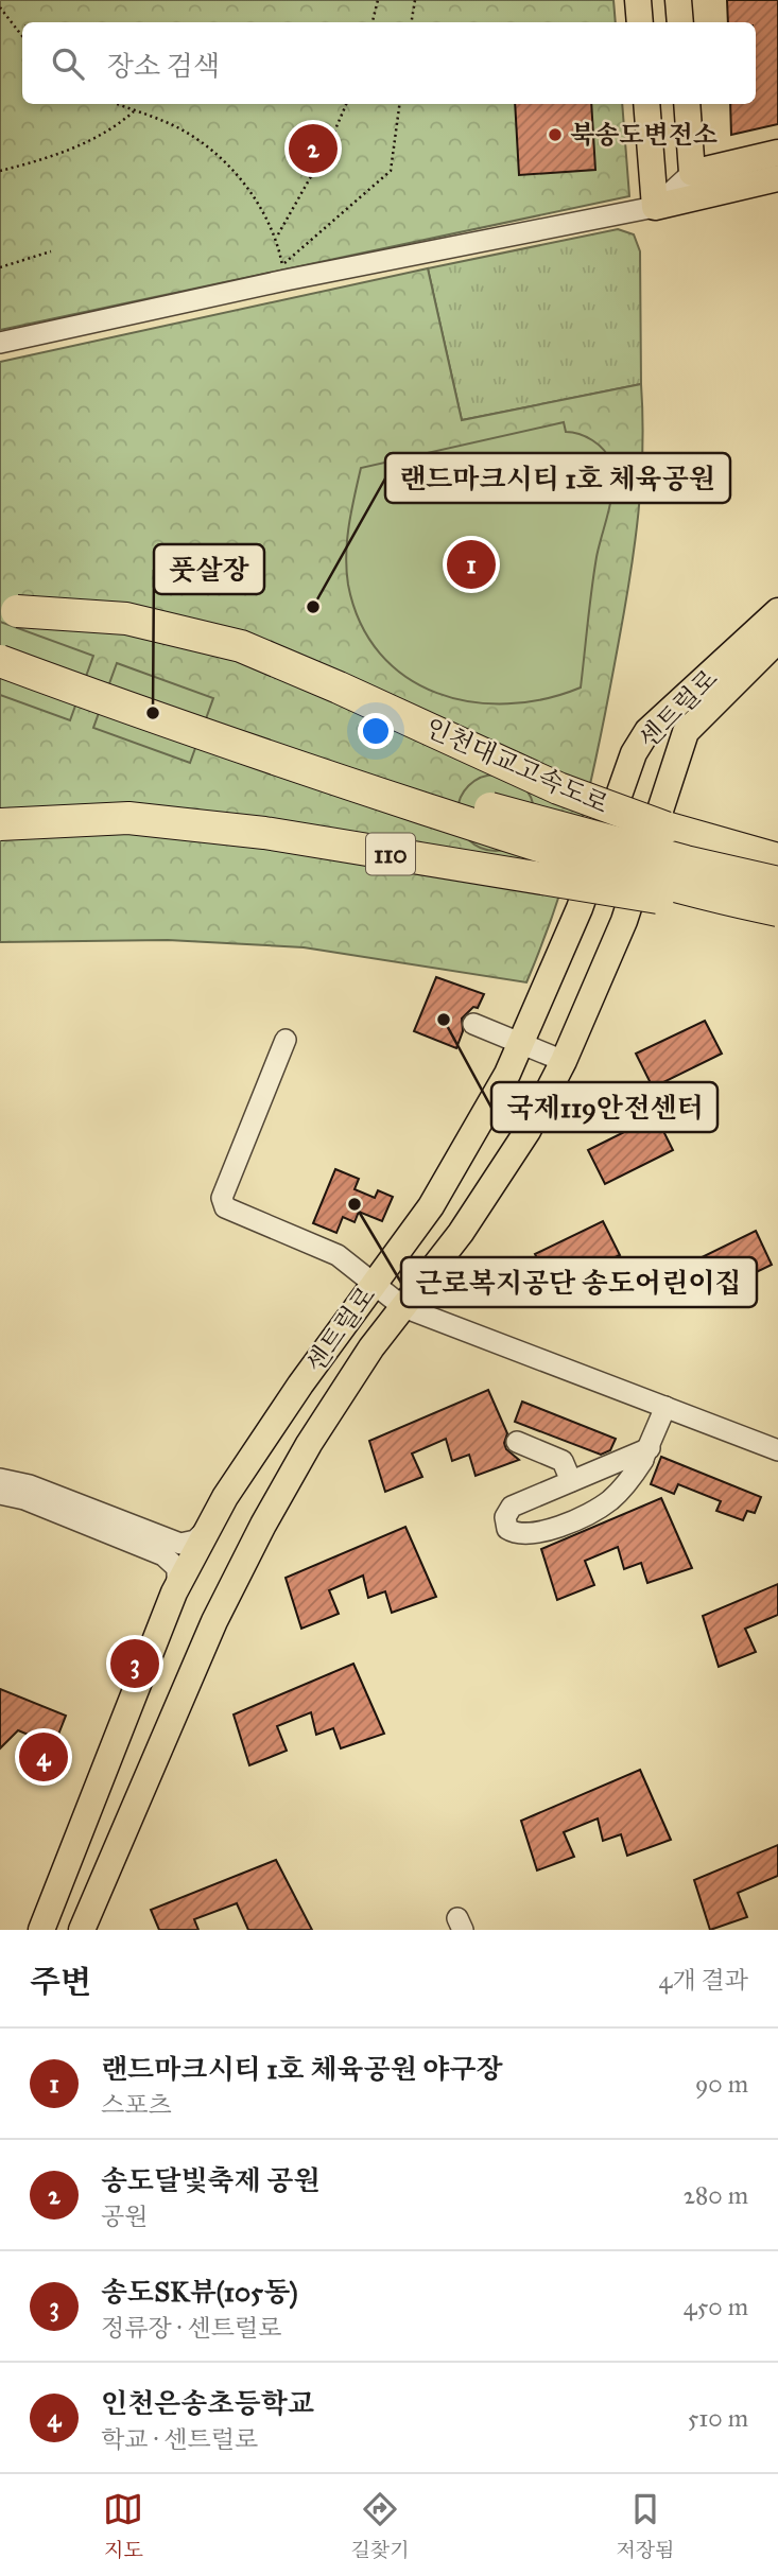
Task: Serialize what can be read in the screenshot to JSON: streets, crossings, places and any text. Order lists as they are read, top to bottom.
{
  "streets": {
    "highway": ["인천대교고속도로", "110"],
    "main road": ["센트럴로"]
  },
  "places": [
    "북송도변전소",
    "랜드마크시티 1호 체육공원",
    "풋살장",
    "국제119안전센터",
    "근로복지공단 송도어린이집"
  ],
  "page": {
    "search": "장소 검색",
    "pins": [
      "2",
      "1",
      "3",
      "4"
    ],
    "heading": ["주변", "4개 결과"],
    "list": [
      {
        "mark": "1",
        "name": "랜드마크시티 1호 체육공원 야구장",
        "note": "스포츠",
        "value": "90 m"
      },
      {
        "mark": "2",
        "name": "송도달빛축제 공원",
        "note": "공원",
        "value": "280 m"
      },
      {
        "mark": "3",
        "name": "송도SK뷰(105동)",
        "note": "정류장 · 센트럴로",
        "value": "450 m"
      },
      {
        "mark": "4",
        "name": "인천은송초등학교",
        "note": "학교 · 센트럴로",
        "value": "510 m"
      }
    ],
    "nav": ["지도", "길찾기", "저장됨"]
  }
}
